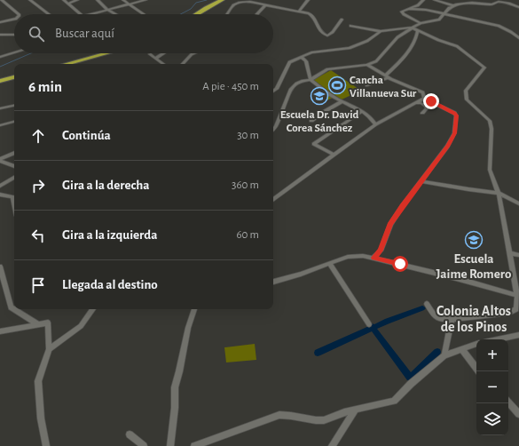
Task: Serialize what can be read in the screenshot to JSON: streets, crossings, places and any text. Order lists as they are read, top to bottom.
{
  "districts": ["Colonia Altos de los Pinos"],
  "places": {
    "sports": ["Cancha Villanueva Sur"],
    "school or university": ["Escuela Dr. David Corea Sánchez", "Escuela Jaime Romero"]
  },
  "page": {
    "search": "Buscar aquí",
    "heading": ["6 min", "A pie · 450 m"],
    "list": [
      ["Continúa", "30 m"],
      ["Gira a la derecha", "360 m"],
      ["Gira a la izquierda", "60 m"],
      "Llegada al destino"
    ],
    "map_buttons": ["+", "−"]
  }
}
